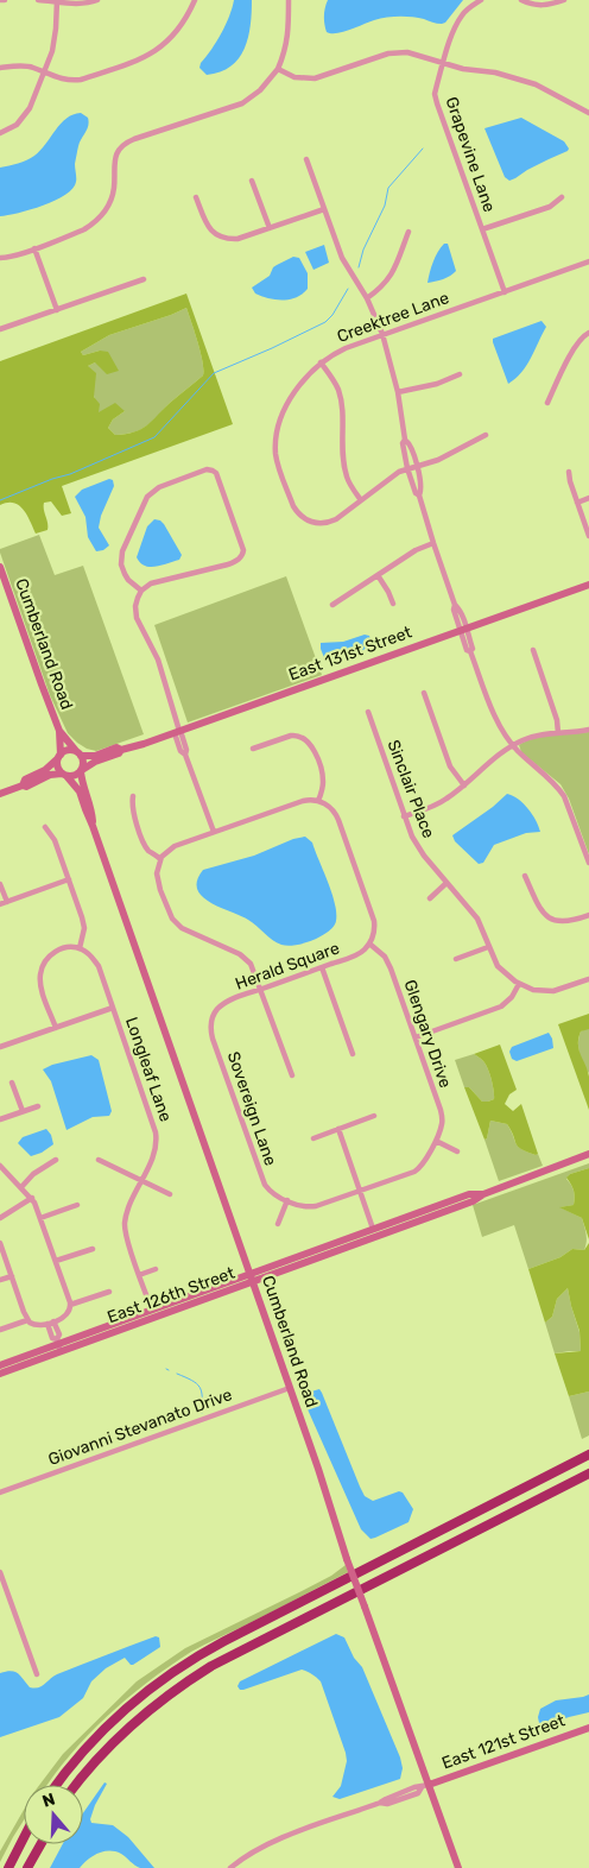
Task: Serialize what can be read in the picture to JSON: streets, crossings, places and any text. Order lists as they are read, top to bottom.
{
  "streets": {
    "main road": [
      "Cumberland Road",
      "East 131st Street",
      "East 126th Street",
      "East 121st Street"
    ],
    "street": [
      "Grapevine Lane",
      "Creektree Lane",
      "Sinclair Place",
      "Herald Square",
      "Glengary Drive",
      "Longleaf Lane",
      "Sovereign Lane",
      "Giovanni Stevanato Drive"
    ]
  },
  "crossings": [
    ["Grapevine Lane", "Creektree Lane"],
    ["Cumberland Road", "East 131st Street"],
    ["Cumberland Road", "East 126th Street"],
    ["Cumberland Road", "Giovanni Stevanato Drive"],
    ["Cumberland Road", "East 121st Street"],
    ["Herald Square", "Glengary Drive"],
    ["Herald Square", "Sovereign Lane"],
    ["Longleaf Lane", "East 126th Street"]
  ],
  "north": "top"
}
